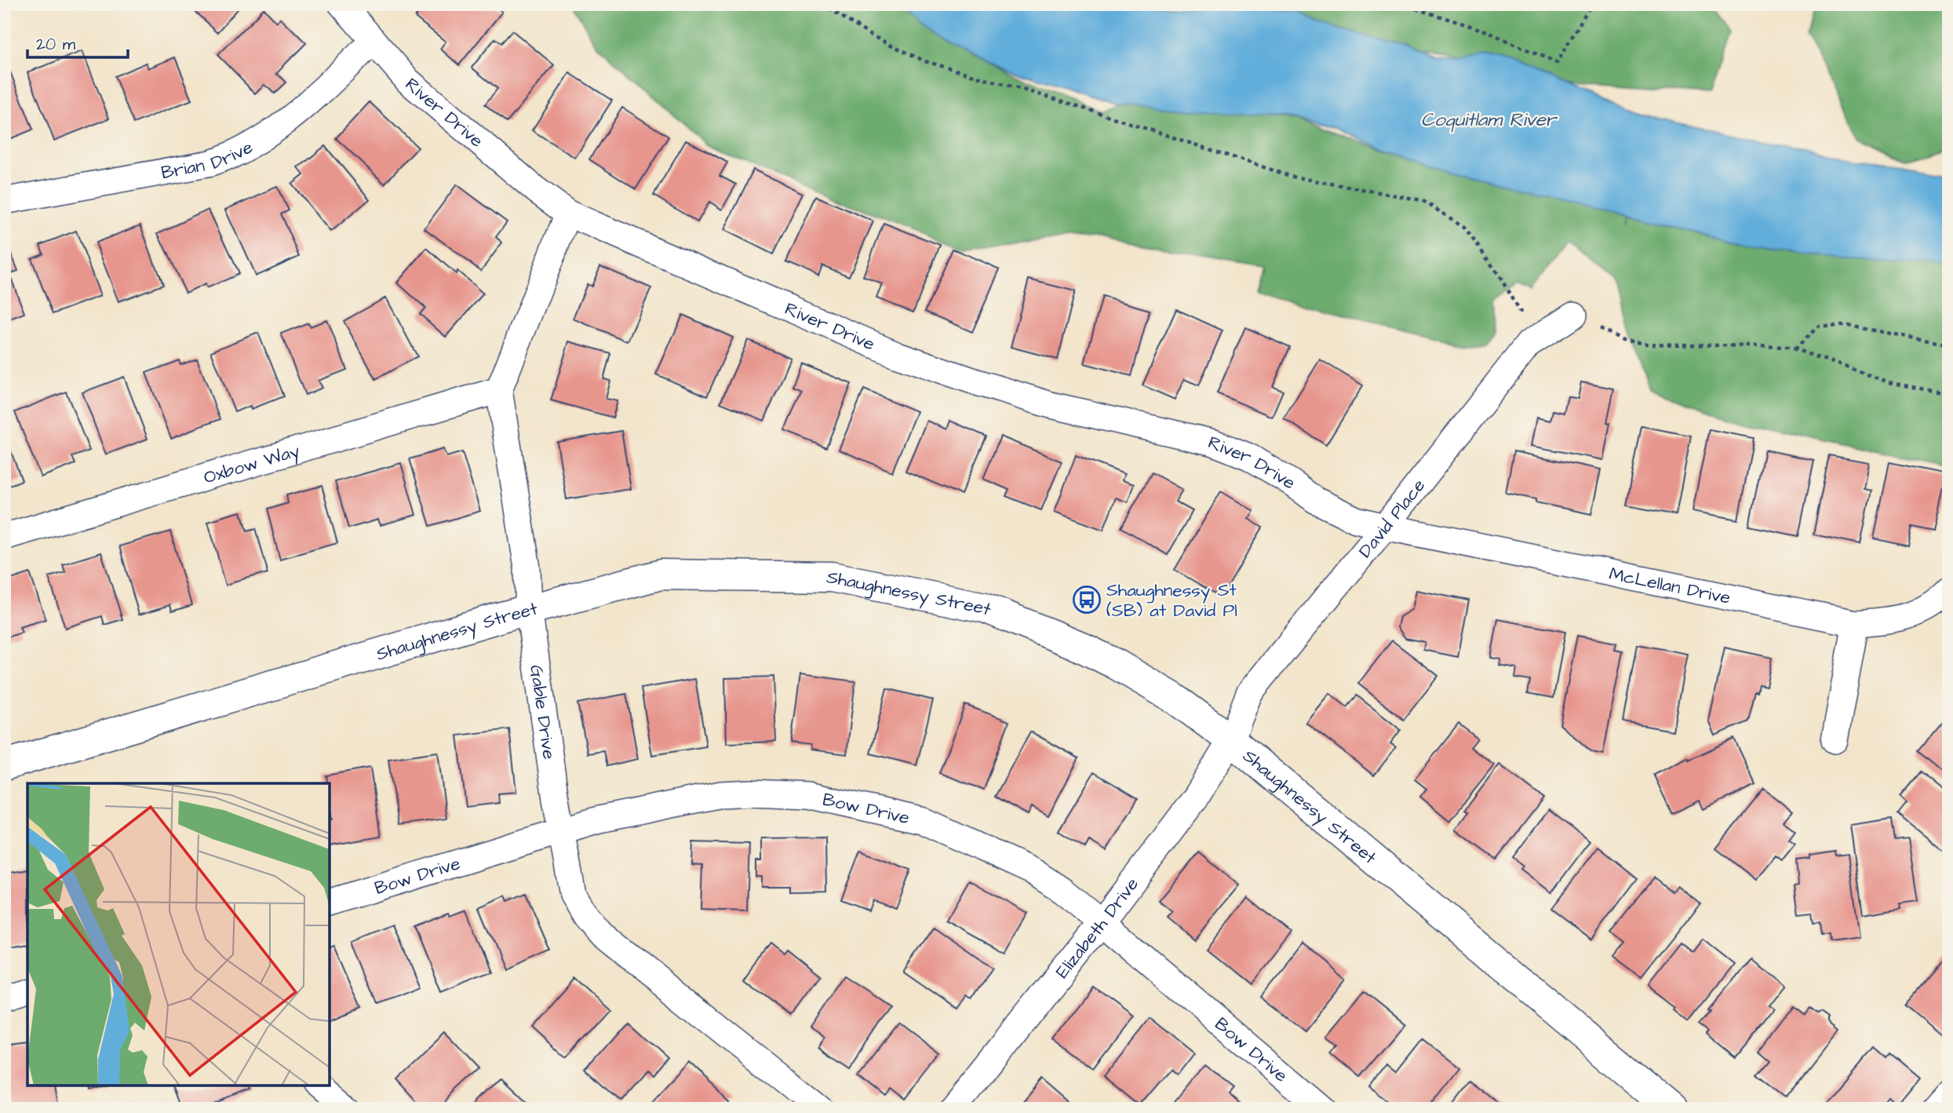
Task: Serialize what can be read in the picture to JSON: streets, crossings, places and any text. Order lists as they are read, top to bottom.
{
  "streets": {
    "street": [
      "River Drive",
      "Brian Drive",
      "Oxbow Way",
      "David Place",
      "McLellan Drive",
      "Shaughnessy Street",
      "Gable Drive",
      "Bow Drive",
      "Elizabeth Drive"
    ]
  },
  "crossings": [
    ["River Drive", "Brian Drive"],
    ["River Drive", "David Place"],
    ["River Drive", "McLellan Drive"],
    ["Oxbow Way", "Gable Drive"],
    ["David Place", "McLellan Drive"],
    ["David Place", "Shaughnessy Street"],
    ["David Place", "Elizabeth Drive"],
    ["Shaughnessy Street", "Gable Drive"],
    ["Shaughnessy Street", "Elizabeth Drive"],
    ["Gable Drive", "Bow Drive"],
    ["Bow Drive", "Elizabeth Drive"]
  ],
  "water": ["Coquitlam River"],
  "places": {
    "bus stop": ["Shaughnessy St (SB) at David Pl"]
  },
  "scale_bar": "20 m"
}
